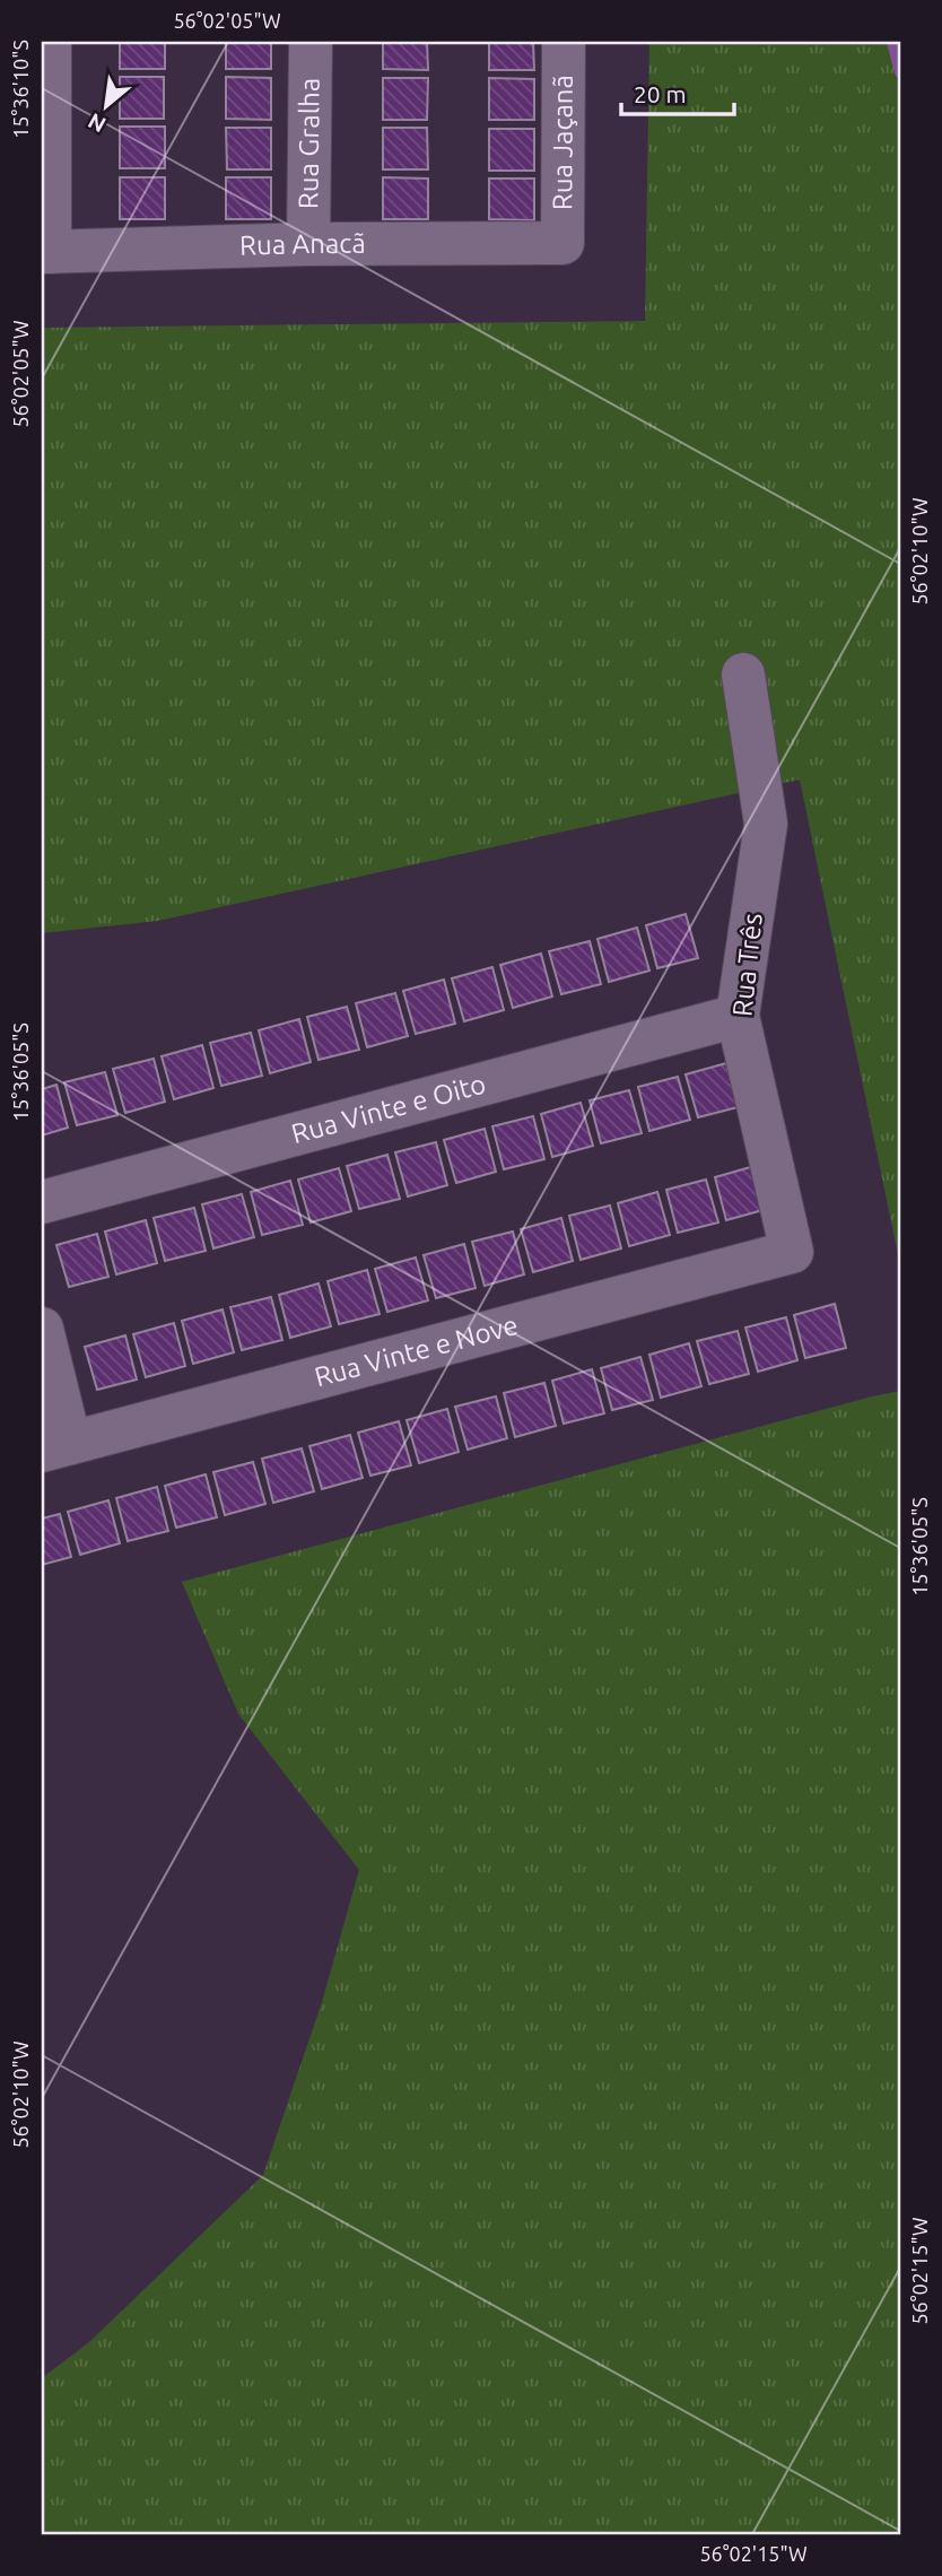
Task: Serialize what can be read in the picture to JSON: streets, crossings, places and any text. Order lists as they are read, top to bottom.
{
  "streets": {
    "street": [
      "Rua Jaçanã",
      "Rua Gralha",
      "Rua Anacã",
      "Rua Três",
      "Rua Vinte e Oito",
      "Rua Vinte e Nove"
    ]
  },
  "crossings": [
    ["Rua Jaçanã", "Rua Anacã"],
    ["Rua Gralha", "Rua Anacã"],
    ["Rua Três", "Rua Vinte e Oito"],
    ["Rua Três", "Rua Vinte e Nove"]
  ],
  "scale_bar": "20 m",
  "north": "bottom left",
  "coordinates": [
    "56°02'05\"W",
    "15°36'10\"S",
    "56°02'10\"W",
    "15°36'05\"S",
    "56°02'15\"W"
  ]
}
